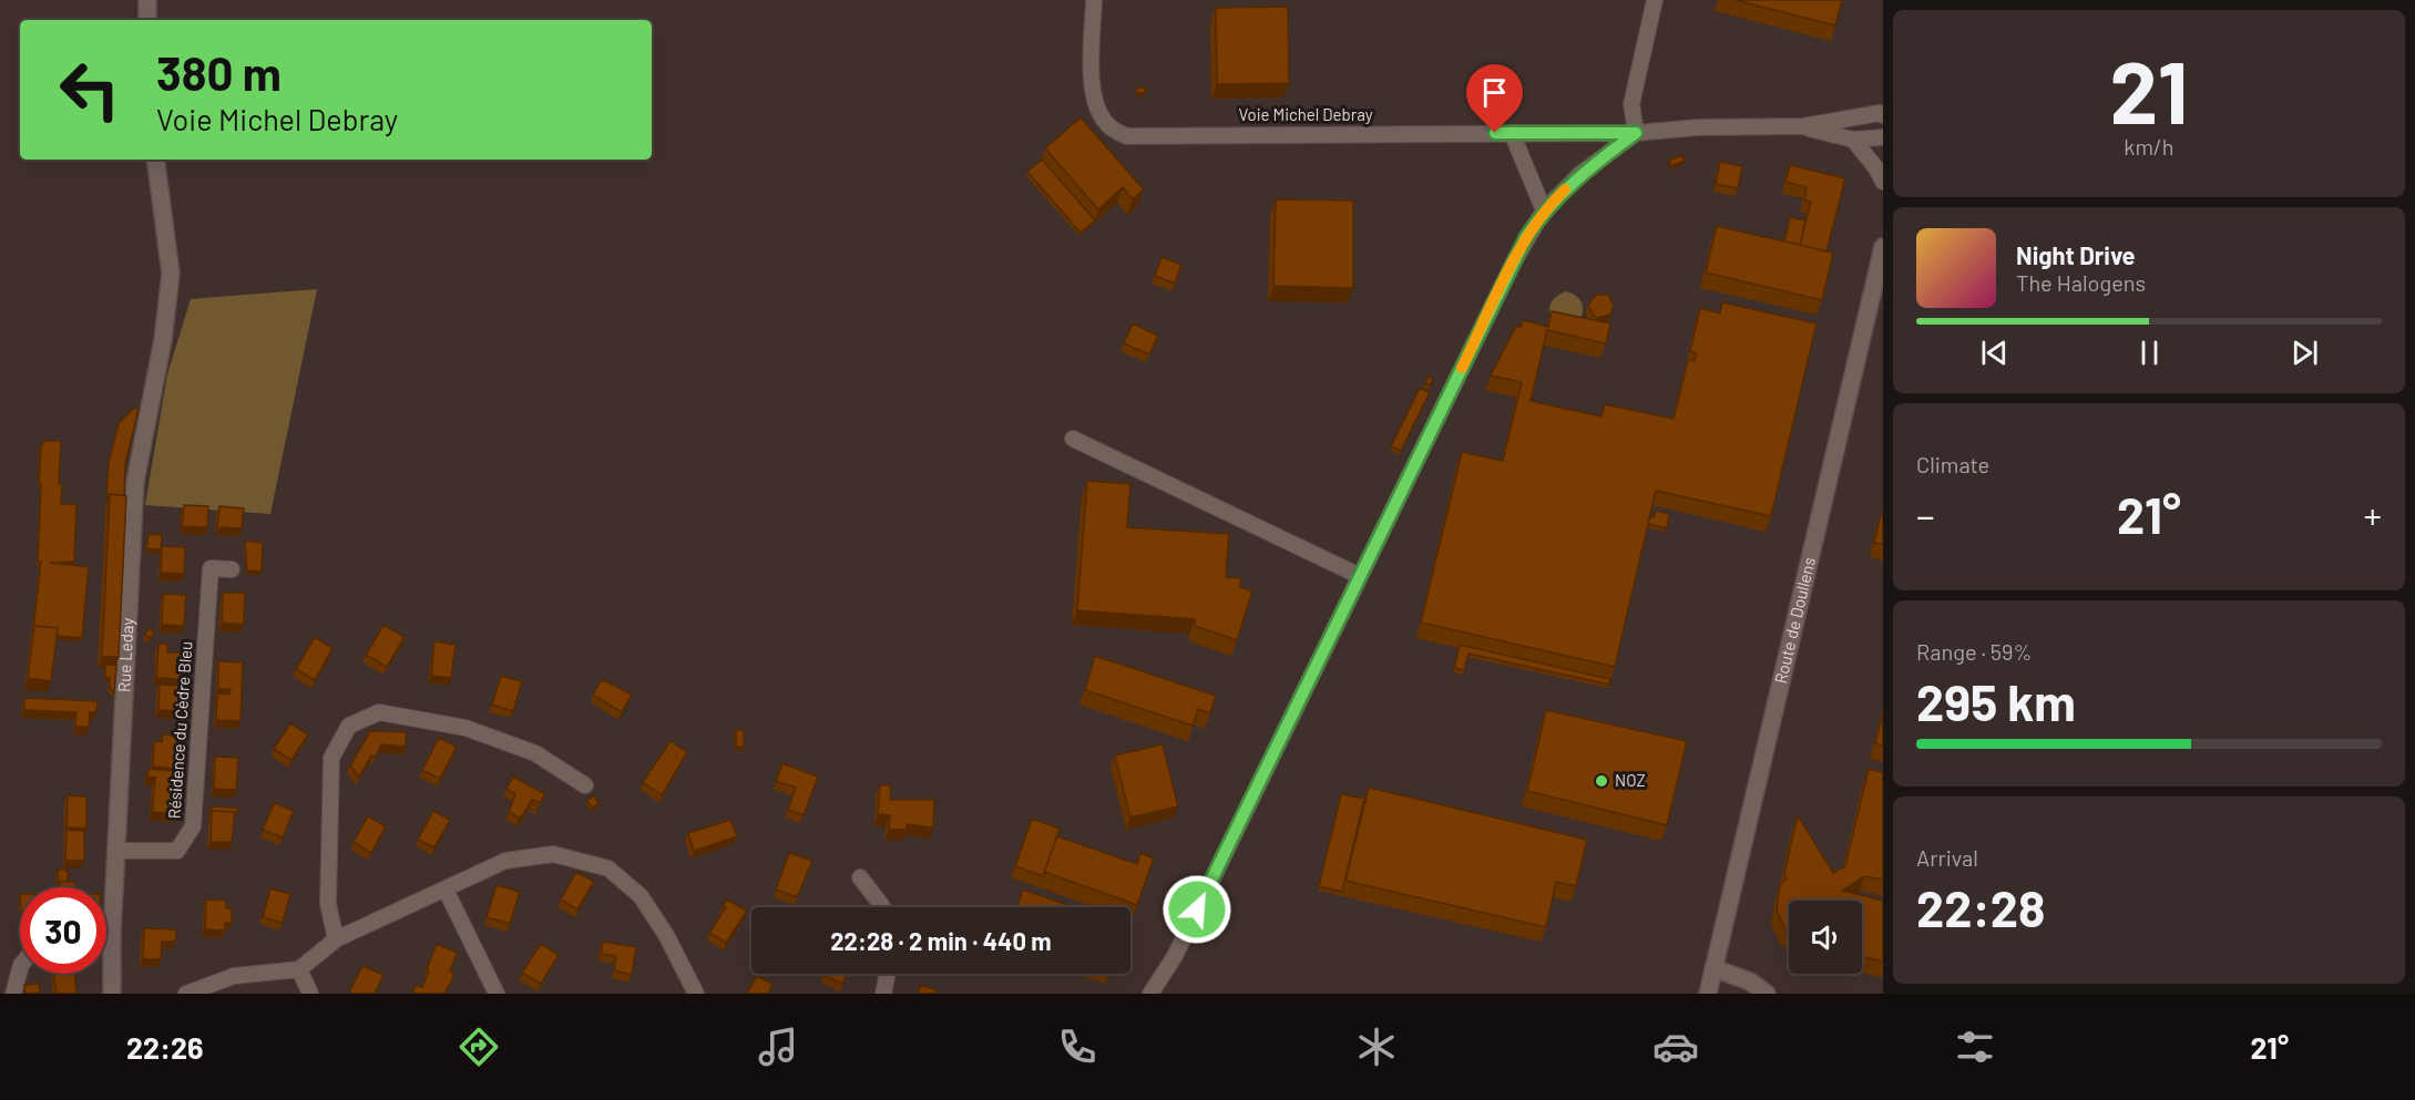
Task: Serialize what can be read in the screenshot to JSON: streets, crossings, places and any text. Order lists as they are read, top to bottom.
{
  "streets": {
    "main road": ["Route de Doullens", "Rue Leday"],
    "street": ["Voie Michel Debray", "Résidence du Cèdre Bleu"]
  },
  "crossings": [
    ["Rue Leday", "Résidence du Cèdre Bleu"]
  ],
  "places": ["NOZ"],
  "page": {
    "tile": [
      ["21", "km/h"],
      "Climate",
      ["Range · 59%", "295 km"],
      ["Arrival", "22:28"]
    ],
    "turn": ["380 m", "Voie Michel Debray"],
    "song": ["Night Drive", "The Halogens"],
    "heat": ["−", "21°", "+"],
    "limit": "30",
    "trip": "22:28 · 2 min · 440 m",
    "tabs": ["22:26", "21°"]
  }
}
